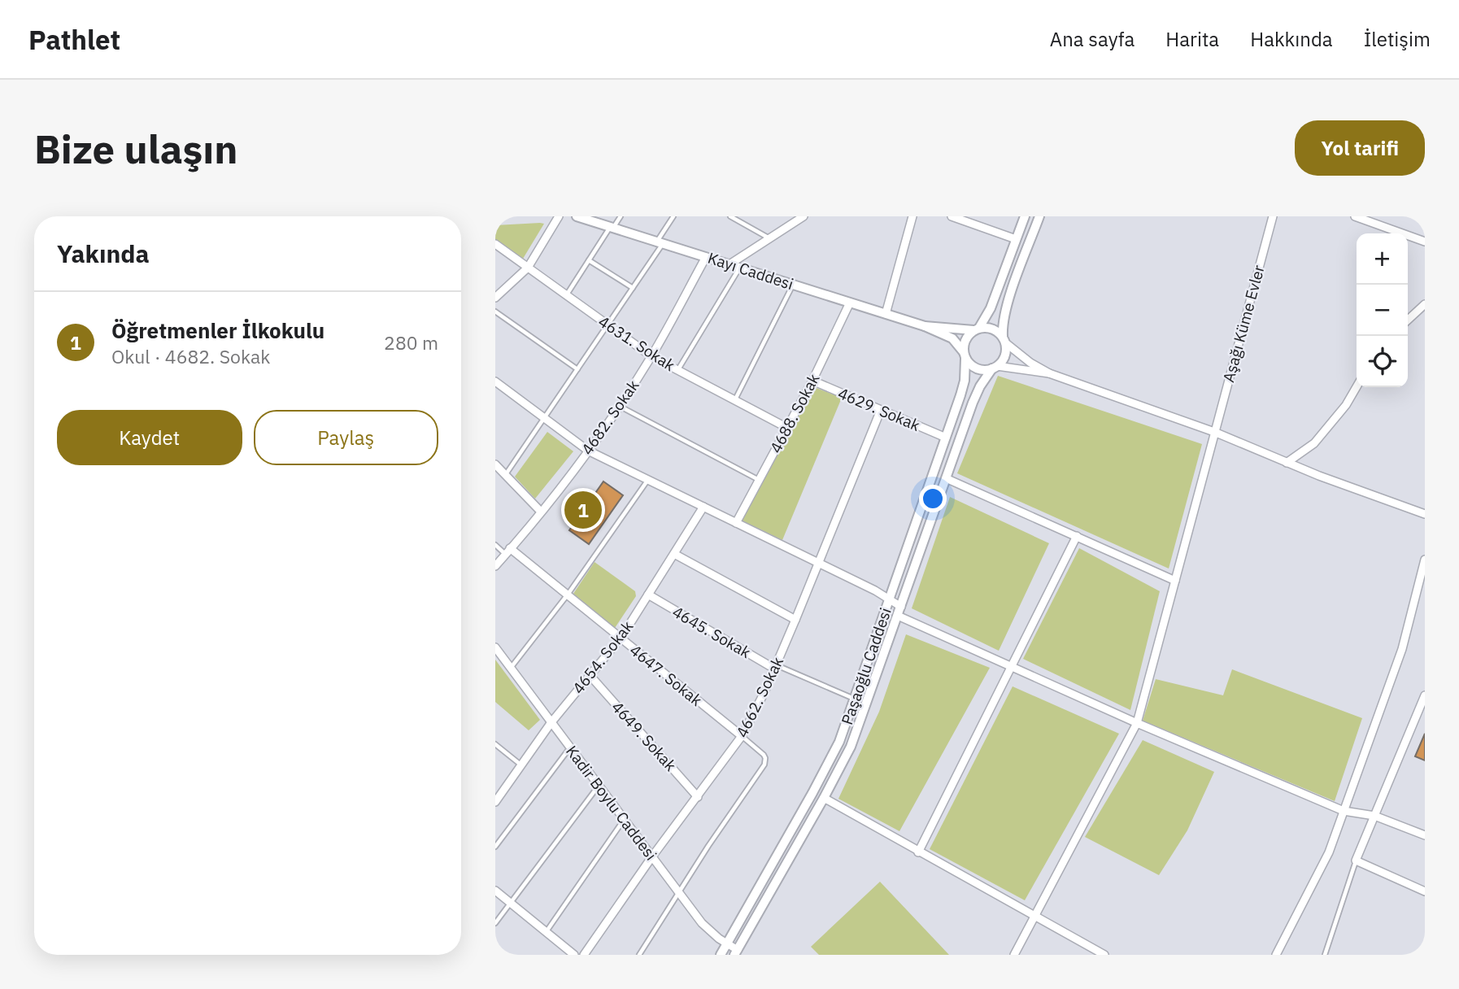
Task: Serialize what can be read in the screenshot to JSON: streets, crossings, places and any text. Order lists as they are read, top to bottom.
{
  "streets": {
    "street": [
      "Kayı Caddesi",
      "Aşağı Küme Evler",
      "4631. Sokak",
      "4629. Sokak",
      "4688. Sokak",
      "4682. Sokak",
      "4645. Sokak",
      "4654. Sokak",
      "Paşaoğlu Caddesi",
      "4647. Sokak",
      "4662. Sokak",
      "4649. Sokak",
      "Kadir Boylu Caddesi"
    ]
  },
  "crossings": [
    ["Kayı Caddesi", "4688. Sokak"],
    ["Kayı Caddesi", "4682. Sokak"],
    ["Kayı Caddesi", "Paşaoğlu Caddesi"],
    ["4631. Sokak", "4688. Sokak"],
    ["4631. Sokak", "4682. Sokak"],
    ["4629. Sokak", "4688. Sokak"],
    ["4629. Sokak", "Paşaoğlu Caddesi"],
    ["4629. Sokak", "4662. Sokak"],
    ["4682. Sokak", "4647. Sokak"],
    ["4645. Sokak", "4654. Sokak"],
    ["4645. Sokak", "Paşaoğlu Caddesi"],
    ["4645. Sokak", "4662. Sokak"],
    ["4654. Sokak", "4647. Sokak"],
    ["4654. Sokak", "4649. Sokak"],
    ["4654. Sokak", "Kadir Boylu Caddesi"],
    ["Paşaoğlu Caddesi", "Kadir Boylu Caddesi"],
    ["4647. Sokak", "4662. Sokak"],
    ["4647. Sokak", "Kadir Boylu Caddesi"],
    ["4662. Sokak", "4649. Sokak"],
    ["4662. Sokak", "Kadir Boylu Caddesi"]
  ],
  "page": {
    "header": "Pathlet",
    "nav": [
      "Ana sayfa",
      "Harita",
      "Hakkında",
      "İletişim"
    ],
    "buttons": [
      "Yol tarifi",
      ["Kaydet", "Paylaş"]
    ],
    "title": "Bize ulaşın",
    "heading": "Yakında",
    "map_buttons": ["+", "−"],
    "list": [
      {
        "mark": "1",
        "name": "Öğretmenler İlkokulu",
        "note": "Okul · 4682. Sokak",
        "value": "280 m"
      }
    ],
    "pins": "1"
  }
}
